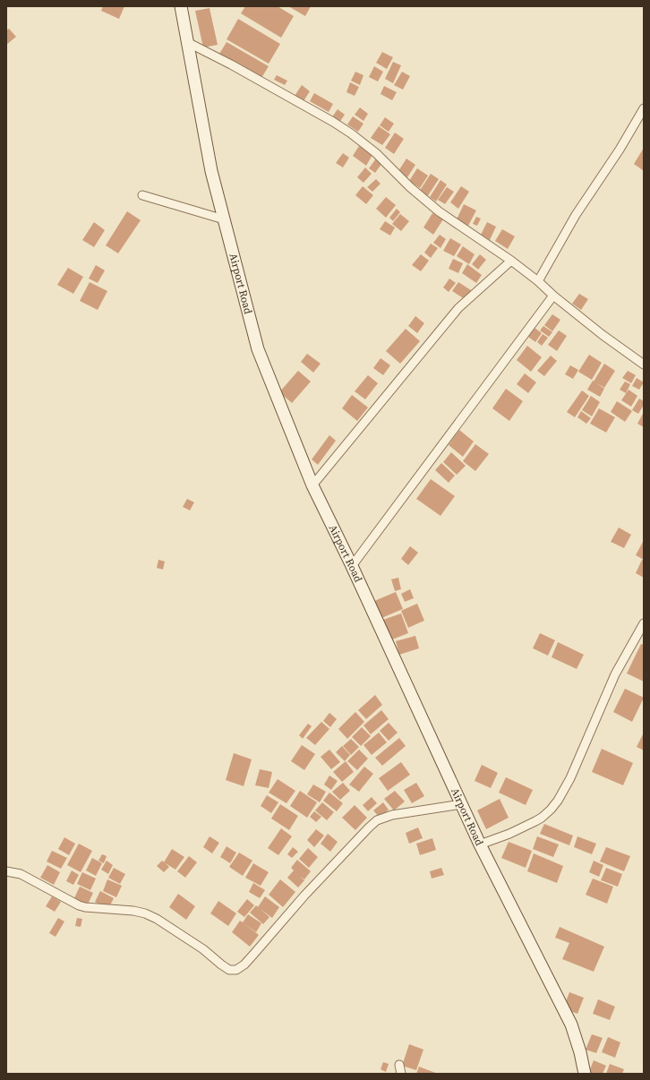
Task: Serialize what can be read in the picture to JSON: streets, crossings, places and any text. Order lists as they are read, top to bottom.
{
  "streets": {
    "main road": ["Airport Road"]
  }
}
